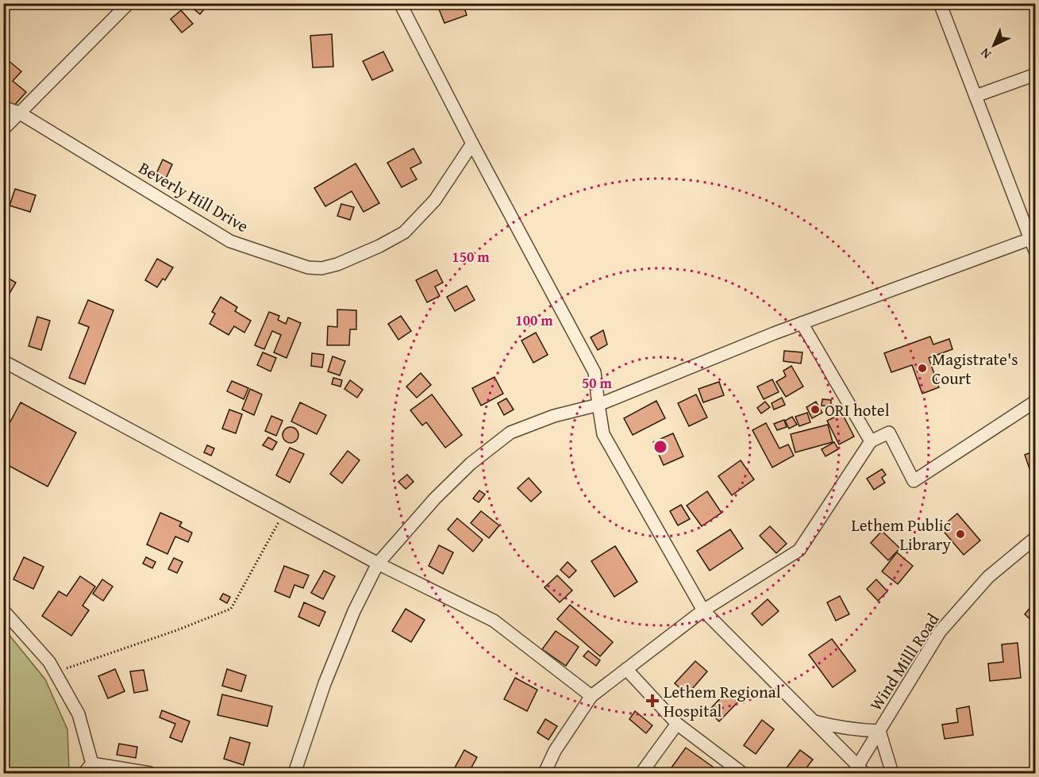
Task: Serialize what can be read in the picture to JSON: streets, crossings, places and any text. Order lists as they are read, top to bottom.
{
  "streets": {
    "street": ["Beverly Hill Drive", "Wind Milll Road"]
  },
  "places": {
    "other": ["Magistrate's Court", "ORI hotel", "Lethem Public Library"],
    "health": ["Lethem Regional Hospital"]
  },
  "north": "bottom left",
  "rings": ["150 m", "100 m", "50 m"]
}
